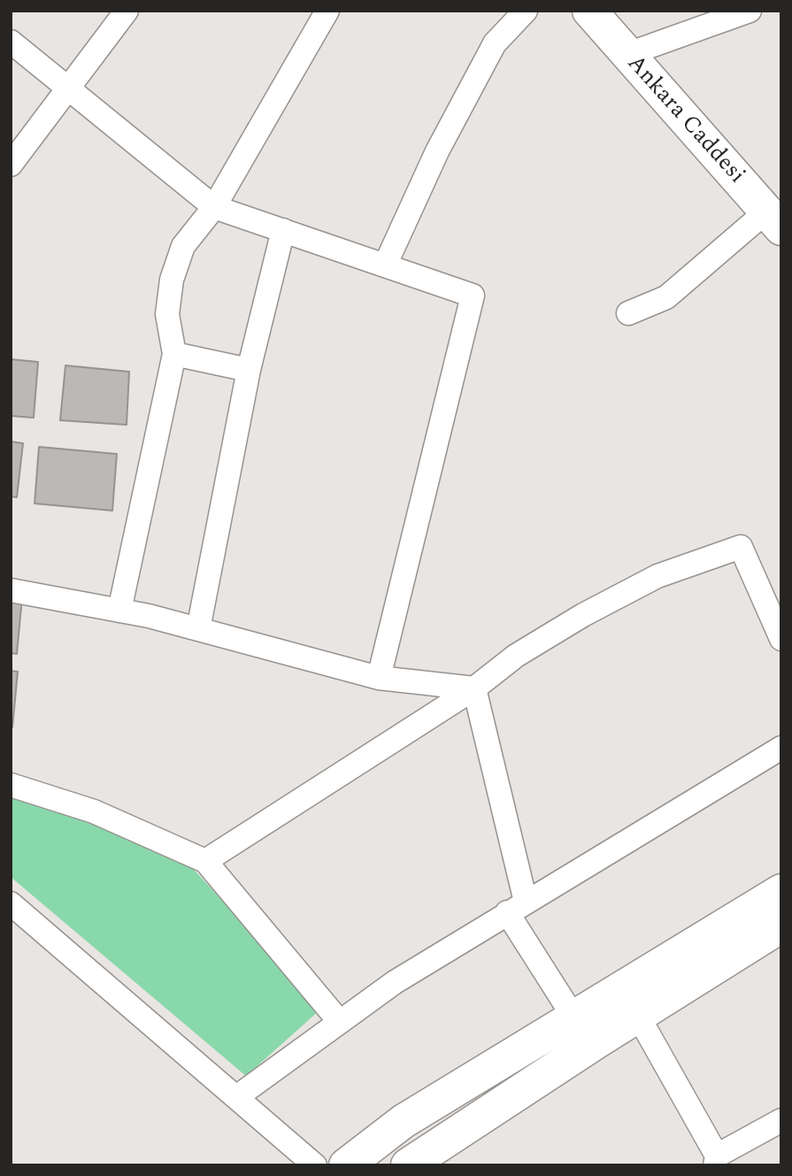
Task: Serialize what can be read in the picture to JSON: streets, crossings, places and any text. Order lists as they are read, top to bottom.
{
  "streets": {
    "street": ["Ankara Caddesi"]
  }
}
